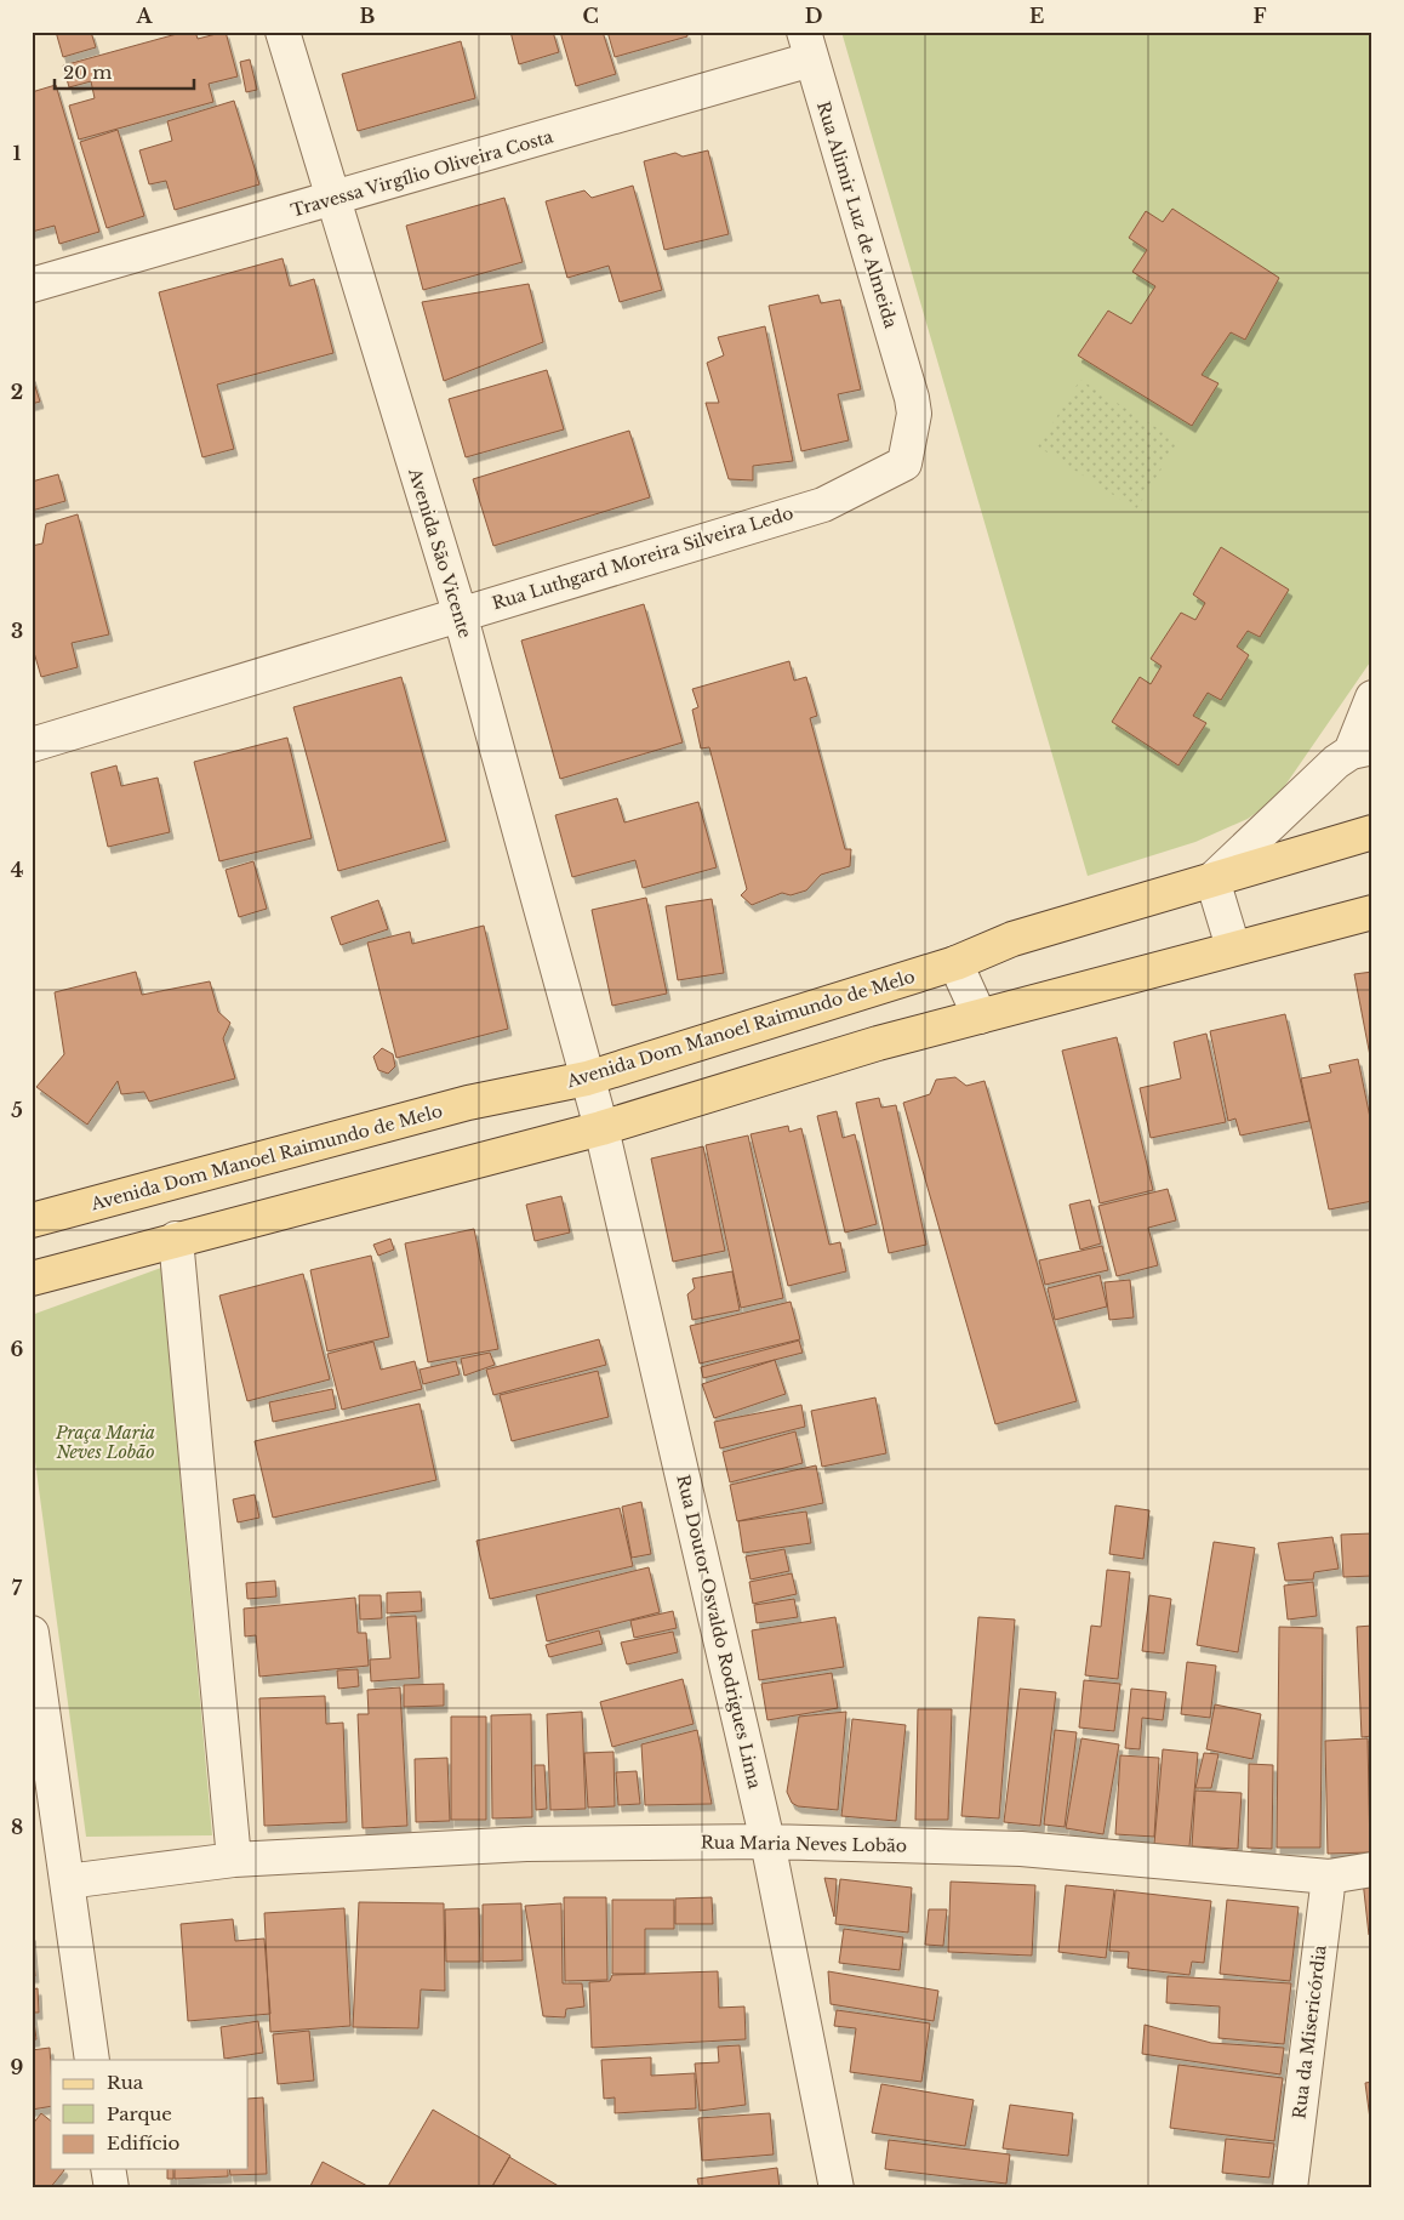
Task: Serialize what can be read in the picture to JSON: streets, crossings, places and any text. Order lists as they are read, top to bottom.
{
  "streets": {
    "main road": ["Avenida Dom Manoel Raimundo de Melo"],
    "street": [
      "Travessa Virgílio Oliveira Costa",
      "Rua Alimir Luz de Almeida",
      "Avenida São Vicente",
      "Rua Luthgard Moreira Silveira Ledo",
      "Rua Doutor Osvaldo Rodrigues Lima",
      "Rua Maria Neves Lobão",
      "Rua da Misericórdia"
    ]
  },
  "crossings": [
    ["Travessa Virgílio Oliveira Costa", "Rua Alimir Luz de Almeida"],
    ["Travessa Virgílio Oliveira Costa", "Avenida São Vicente"],
    ["Rua Alimir Luz de Almeida", "Rua Luthgard Moreira Silveira Ledo"],
    ["Avenida São Vicente", "Rua Luthgard Moreira Silveira Ledo"],
    ["Avenida São Vicente", "Avenida Dom Manoel Raimundo de Melo"],
    ["Avenida São Vicente", "Rua Doutor Osvaldo Rodrigues Lima"],
    ["Avenida Dom Manoel Raimundo de Melo", "Rua Doutor Osvaldo Rodrigues Lima"],
    ["Rua Doutor Osvaldo Rodrigues Lima", "Rua Maria Neves Lobão"],
    ["Rua Maria Neves Lobão", "Rua da Misericórdia"]
  ],
  "parks": ["Praça Maria Neves Lobão"],
  "legend": ["Rua", "Parque", "Edifício"],
  "scale_bar": "20 m",
  "grid": {
    "columns": [
      "A",
      "B",
      "C",
      "D",
      "E",
      "F"
    ],
    "rows": [
      "1",
      "2",
      "3",
      "4",
      "5",
      "6",
      "7",
      "8",
      "9"
    ]
  }
}
